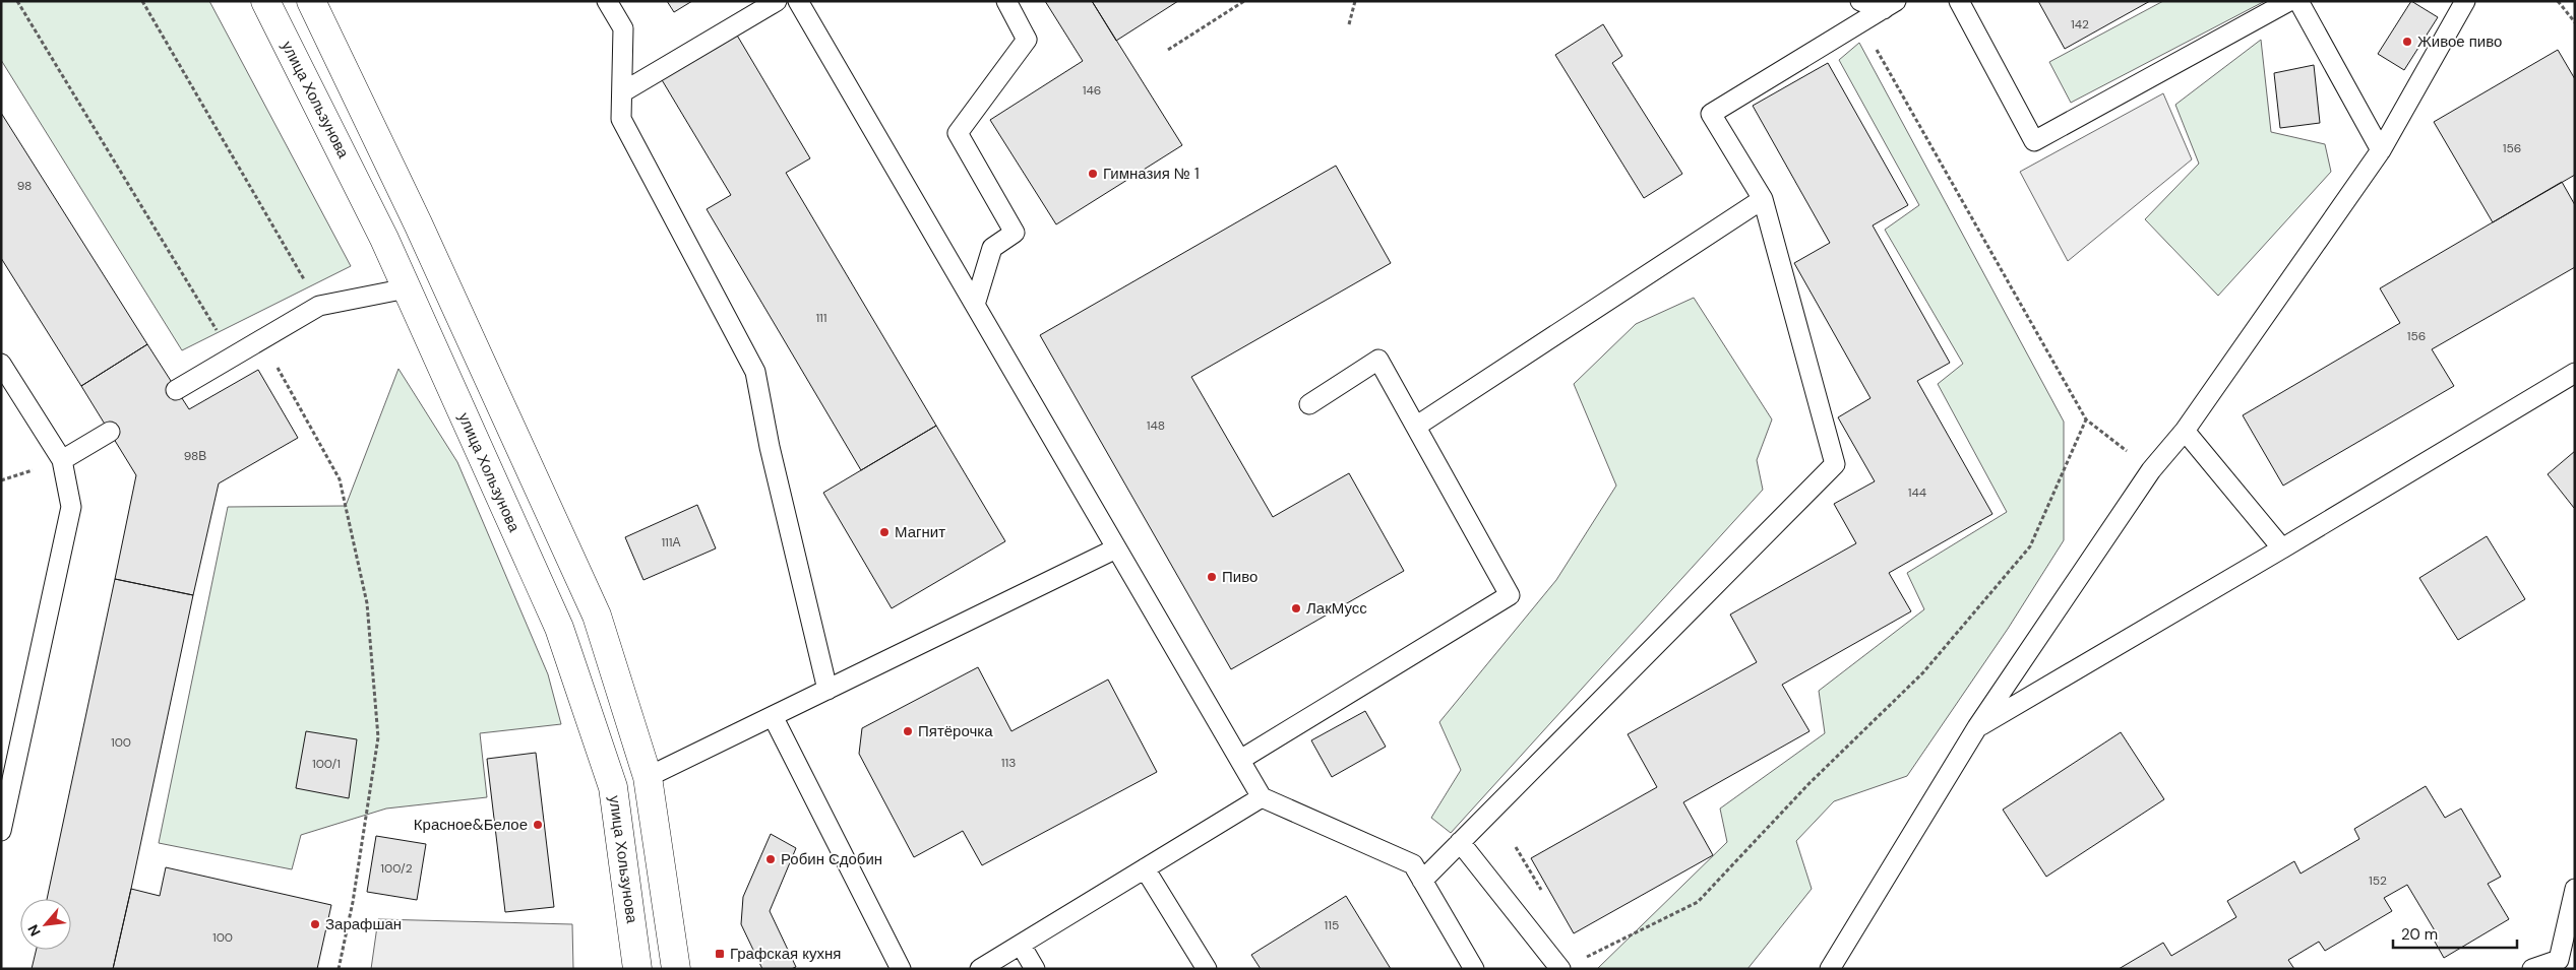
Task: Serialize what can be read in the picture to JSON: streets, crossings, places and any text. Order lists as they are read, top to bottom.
{
  "streets": {
    "main road": ["улица Хользунова"]
  },
  "places": {
    "other": [
      "Живое пиво",
      "Гимназия № 1",
      "Магнит",
      "Пиво",
      "ЛакМусс",
      "Пятёрочка",
      "Красное&Белое",
      "Робин Сдобин",
      "Зарафшан"
    ],
    "transit": ["Графская кухня"]
  },
  "house_numbers": [
    "142",
    "146",
    "156",
    "98",
    "111",
    "156",
    "148",
    "98В",
    "144",
    "111А",
    "100",
    "113",
    "100/1",
    "100/2",
    "152",
    "115",
    "100"
  ],
  "scale_bar": "20 m",
  "north": "bottom left"
}
